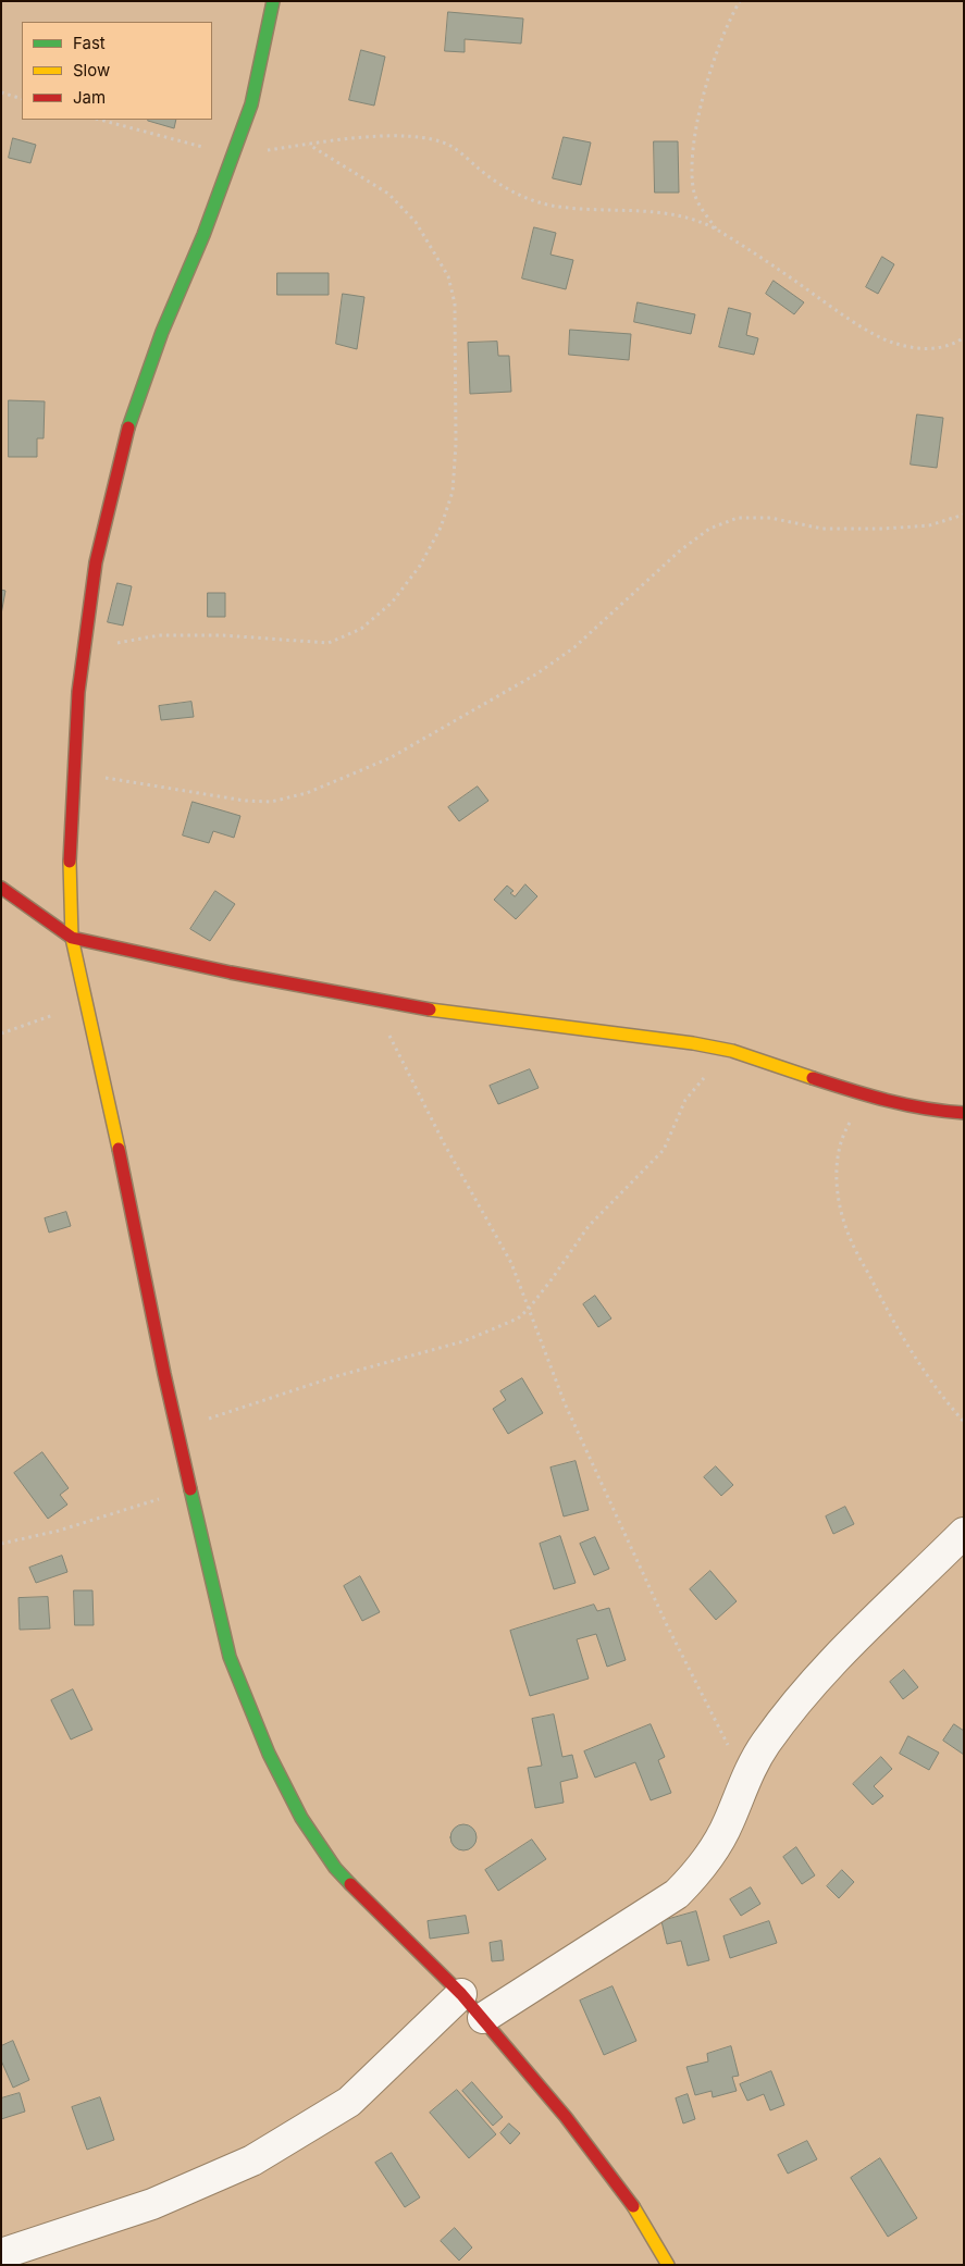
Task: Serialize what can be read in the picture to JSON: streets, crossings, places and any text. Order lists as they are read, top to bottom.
{
  "legend": ["Fast", "Slow", "Jam"]
}
